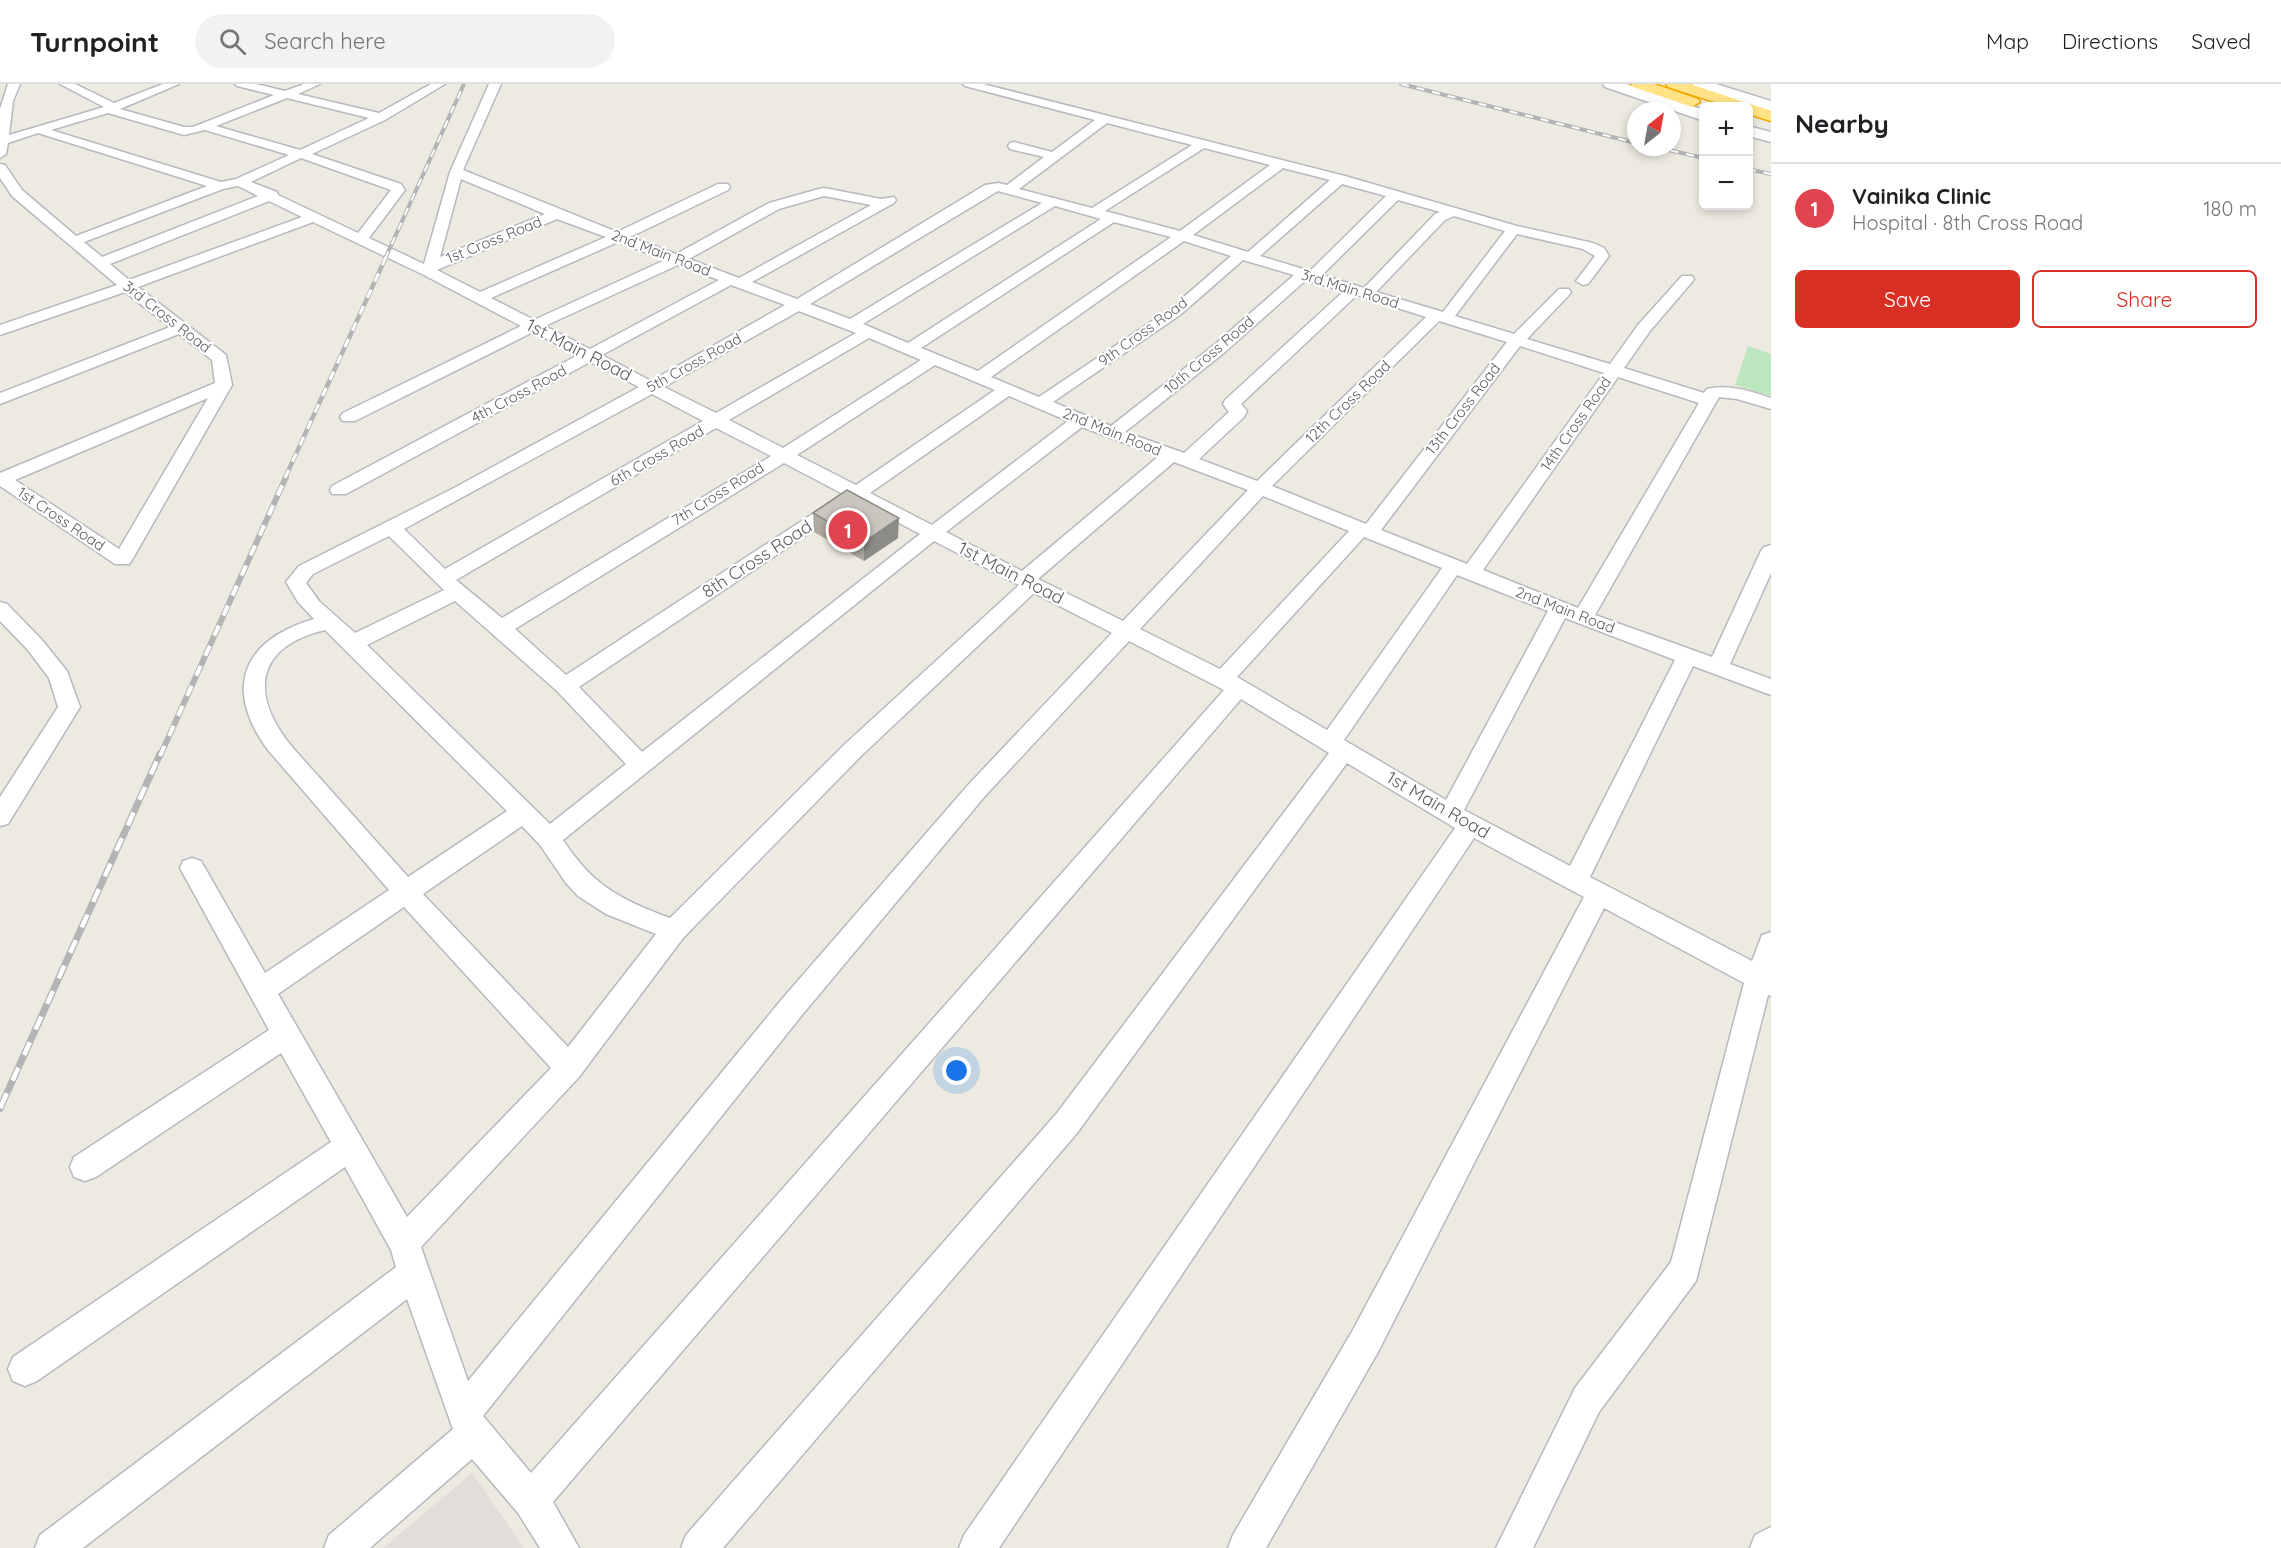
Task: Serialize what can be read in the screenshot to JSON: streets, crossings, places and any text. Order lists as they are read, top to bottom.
{
  "streets": {
    "street": [
      "1st Cross Road",
      "2nd Main Road",
      "3rd Main Road",
      "3rd Cross Road",
      "9th Cross Road",
      "1st Main Road",
      "10th Cross Road",
      "5th Cross Road",
      "4th Cross Road",
      "12th Cross Road",
      "13th Cross Road",
      "14th Cross Road",
      "6th Cross Road",
      "7th Cross Road",
      "8th Cross Road"
    ]
  },
  "crossings": [
    ["1st Cross Road", "2nd Main Road"],
    ["1st Cross Road", "3rd Cross Road"],
    ["1st Cross Road", "1st Main Road"],
    ["2nd Main Road", "9th Cross Road"],
    ["2nd Main Road", "10th Cross Road"],
    ["2nd Main Road", "5th Cross Road"],
    ["2nd Main Road", "4th Cross Road"],
    ["2nd Main Road", "12th Cross Road"],
    ["2nd Main Road", "13th Cross Road"],
    ["2nd Main Road", "14th Cross Road"],
    ["2nd Main Road", "6th Cross Road"],
    ["2nd Main Road", "7th Cross Road"],
    ["2nd Main Road", "8th Cross Road"],
    ["3rd Main Road", "9th Cross Road"],
    ["3rd Main Road", "10th Cross Road"],
    ["3rd Main Road", "5th Cross Road"],
    ["3rd Main Road", "12th Cross Road"],
    ["3rd Main Road", "13th Cross Road"],
    ["3rd Main Road", "14th Cross Road"],
    ["1st Main Road", "5th Cross Road"],
    ["1st Main Road", "4th Cross Road"],
    ["1st Main Road", "12th Cross Road"],
    ["1st Main Road", "13th Cross Road"],
    ["1st Main Road", "14th Cross Road"],
    ["1st Main Road", "6th Cross Road"],
    ["1st Main Road", "7th Cross Road"],
    ["1st Main Road", "8th Cross Road"]
  ],
  "north": "top right",
  "page": {
    "header": "Turnpoint",
    "search": "Search here",
    "nav": ["Map", "Directions", "Saved"],
    "heading": "Nearby",
    "map_buttons": ["+", "−"],
    "list": [
      {
        "mark": "1",
        "name": "Vainika Clinic",
        "note": "Hospital · 8th Cross Road",
        "value": "180 m"
      }
    ],
    "buttons": ["Save", "Share"],
    "pins": "1"
  }
}
